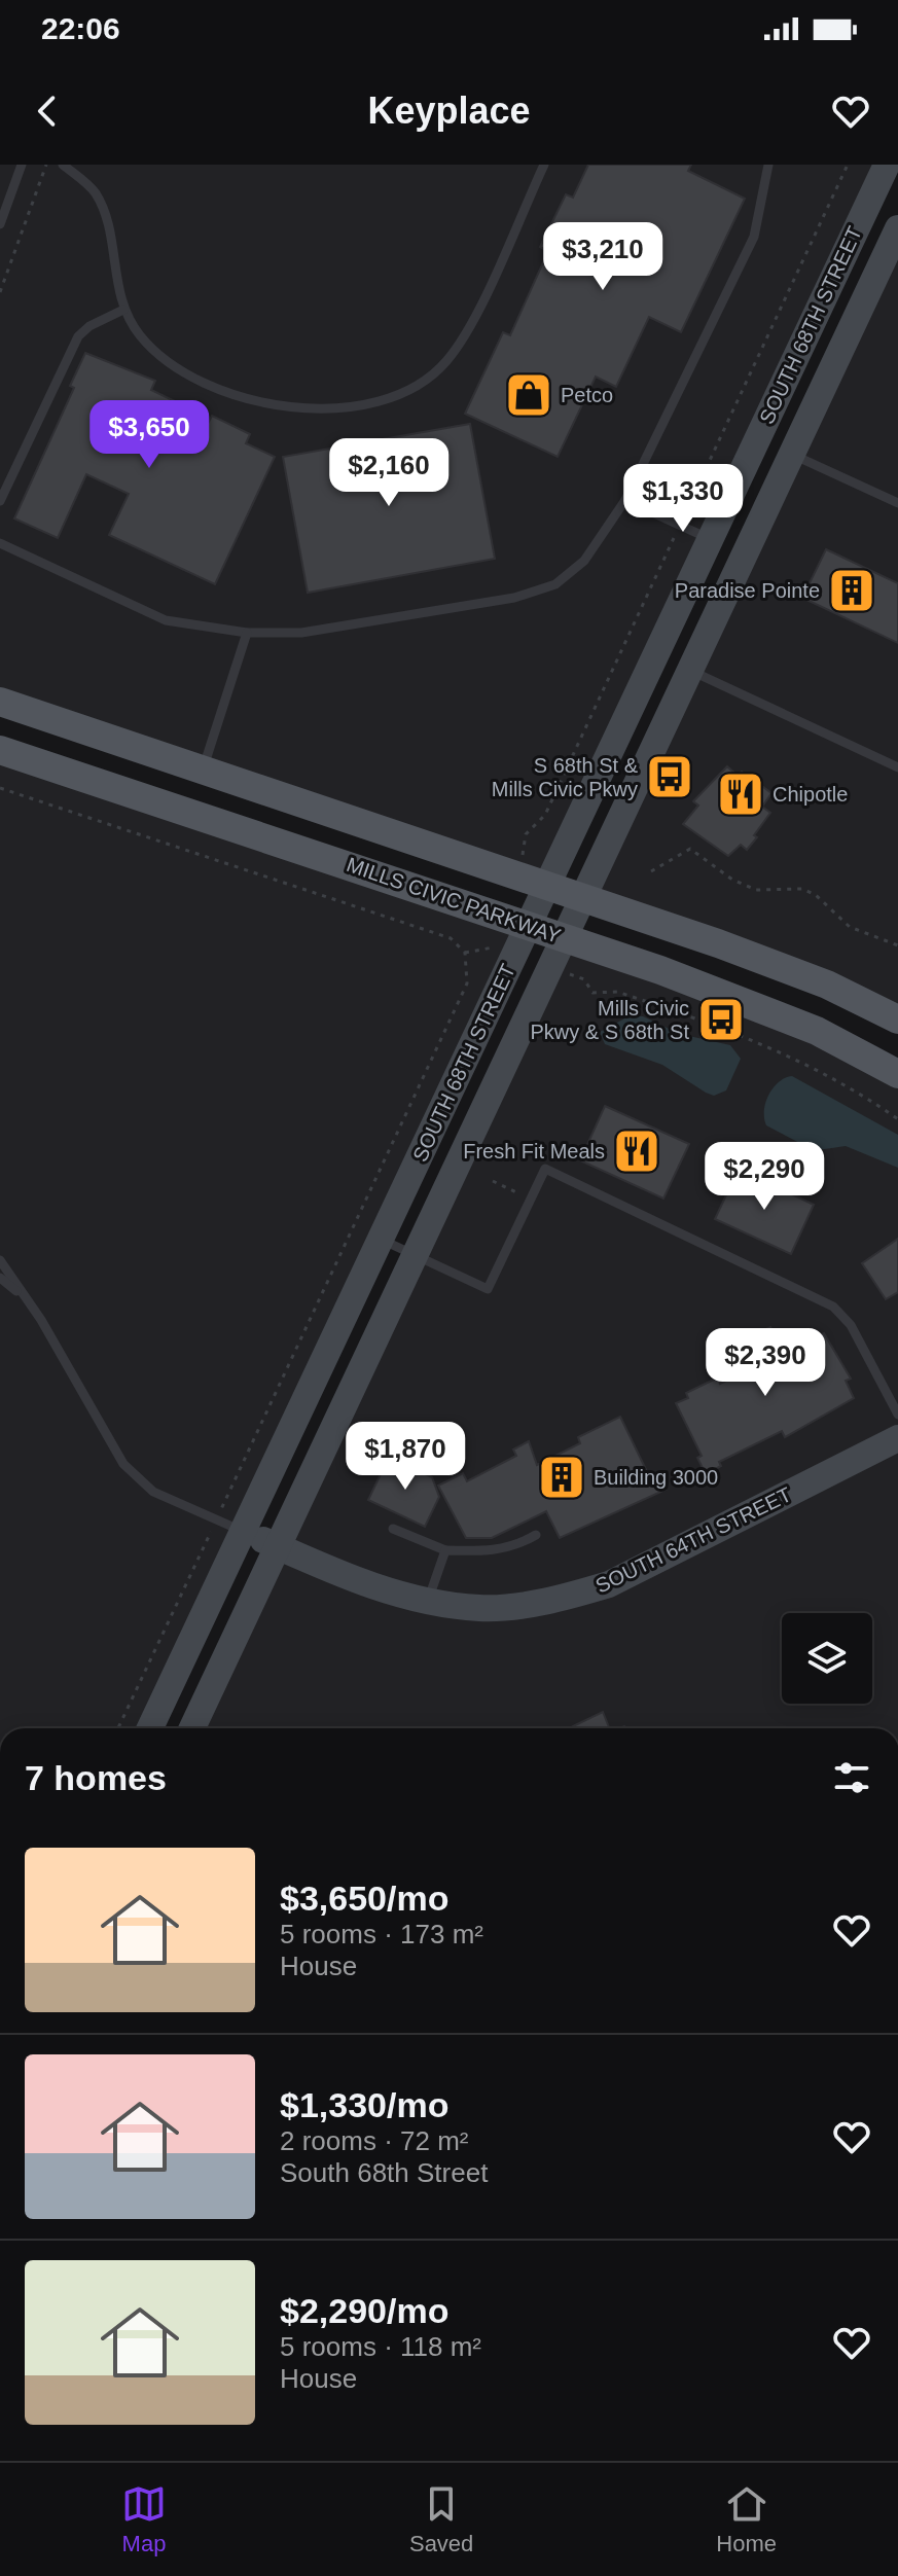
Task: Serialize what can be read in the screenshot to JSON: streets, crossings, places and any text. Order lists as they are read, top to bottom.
{
  "streets": {
    "main road": ["MILLS CIVIC PARKWAY"],
    "street": ["SOUTH 68TH STREET", "SOUTH 64TH STREET"]
  },
  "crossings": [
    ["SOUTH 68TH STREET", "MILLS CIVIC PARKWAY"],
    ["SOUTH 68TH STREET", "SOUTH 64TH STREET"]
  ],
  "places": {
    "shop": ["Petco"],
    "building": ["Paradise Pointe", "Building 3000"],
    "bus stop": ["S 68th St & Mills Civic Pkwy", "Mills Civic Pkwy & S 68th St"],
    "restaurant": ["Chipotle", "Fresh Fit Meals"]
  },
  "page": {
    "status": "22:06",
    "header": "Keyplace",
    "price": [
      "$3,210",
      "$3,650",
      "$2,160",
      "$1,330",
      "$2,290",
      "$2,390",
      "$1,870"
    ],
    "heading": "7 homes",
    "list": [
      {
        "name": "$3,650/mo",
        "note": "5 rooms · 173 m² · House"
      },
      {
        "name": "$1,330/mo",
        "note": "2 rooms · 72 m² · South 68th Street"
      },
      {
        "name": "$2,290/mo",
        "note": "5 rooms · 118 m² · House"
      }
    ],
    "tabs": ["Map", "Saved", "Home"]
  }
}
